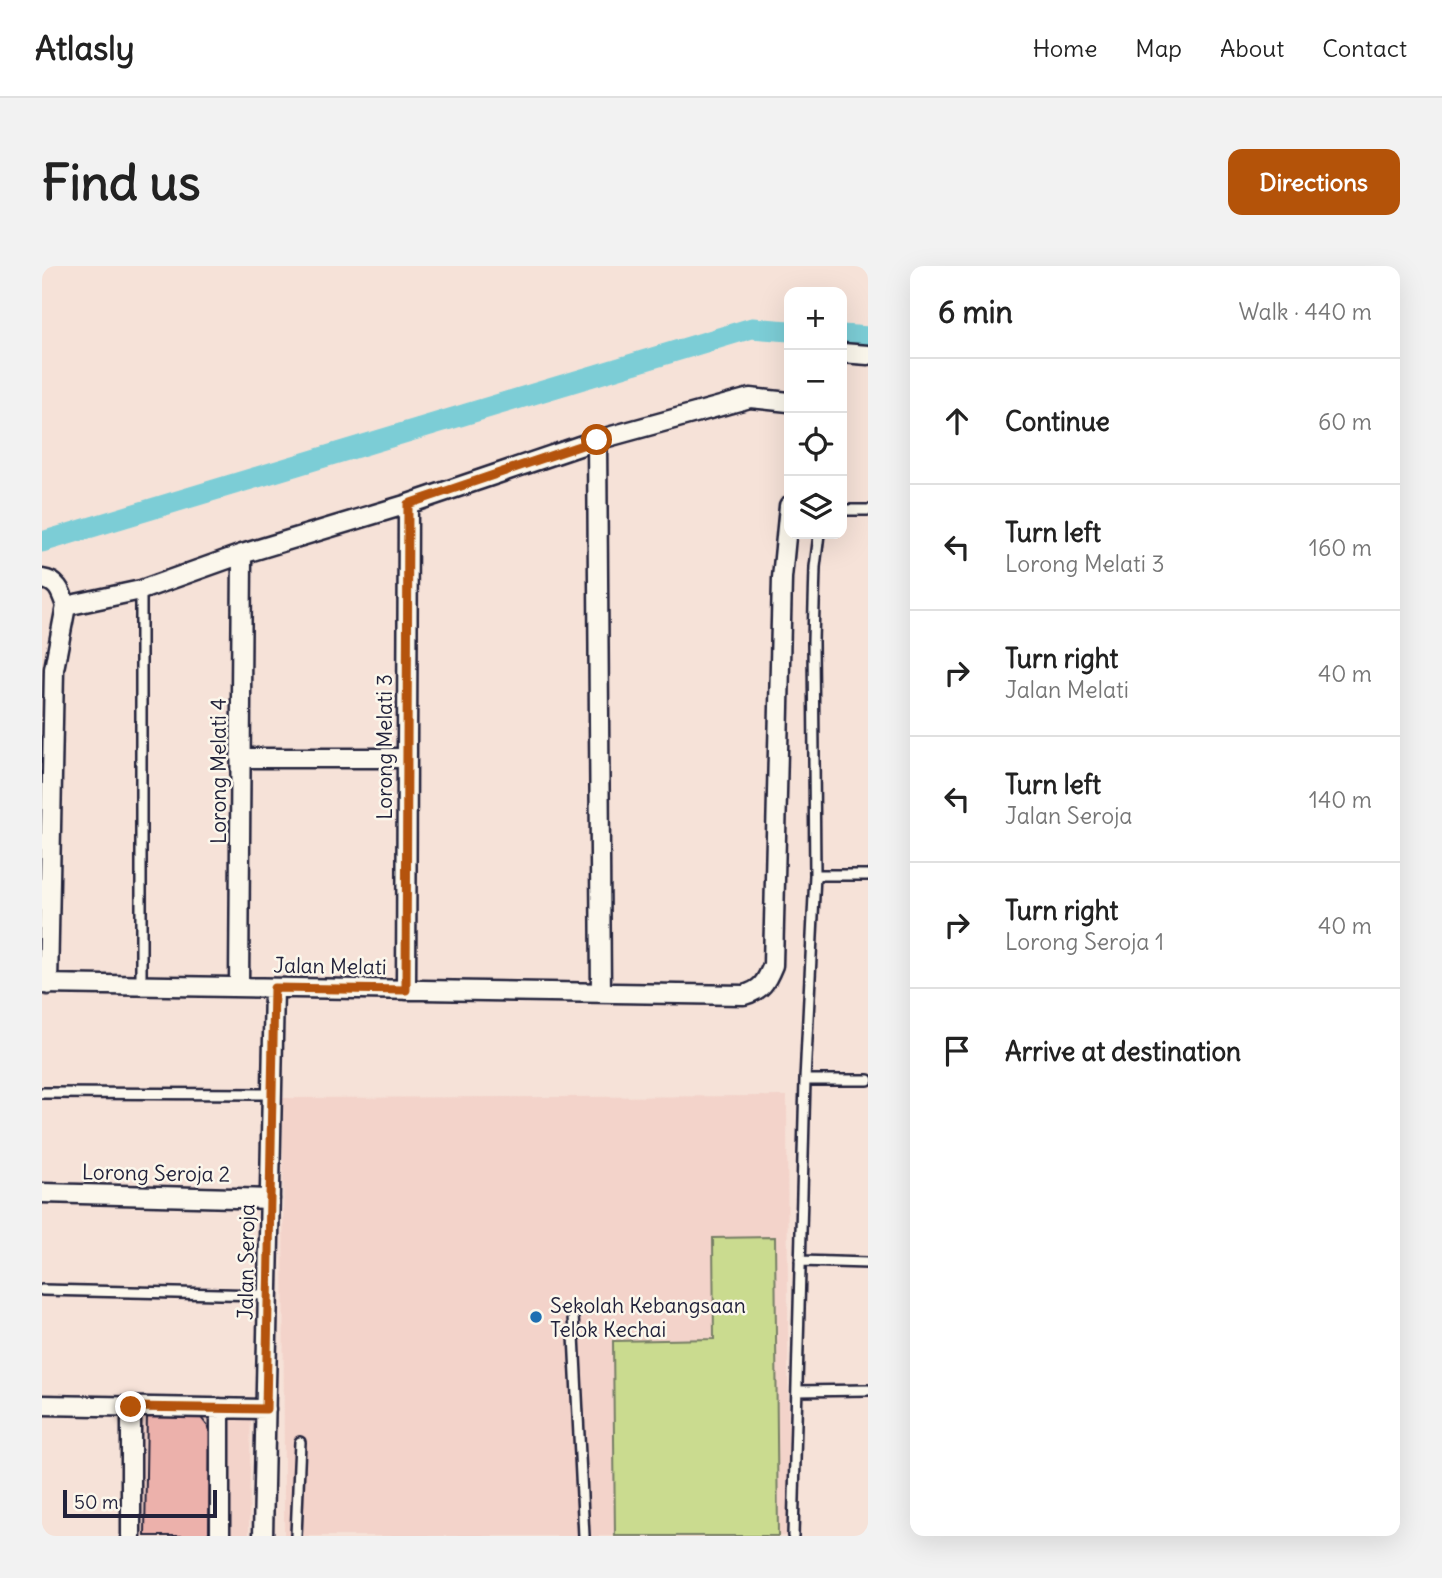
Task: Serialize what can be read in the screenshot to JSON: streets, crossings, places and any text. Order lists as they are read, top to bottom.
{
  "streets": {
    "street": [
      "Lorong Melati 3",
      "Lorong Melati 4",
      "Jalan Melati",
      "Lorong Seroja 2",
      "Jalan Seroja"
    ]
  },
  "crossings": [
    ["Lorong Melati 3", "Jalan Melati"],
    ["Lorong Melati 4", "Jalan Melati"],
    ["Jalan Melati", "Jalan Seroja"],
    ["Lorong Seroja 2", "Jalan Seroja"]
  ],
  "places": ["Sekolah Kebangsaan Telok Kechai"],
  "scale_bar": "50 m",
  "page": {
    "header": "Atlasly",
    "nav": [
      "Home",
      "Map",
      "About",
      "Contact"
    ],
    "buttons": "Directions",
    "title": "Find us",
    "heading": ["6 min", "Walk · 440 m"],
    "map_buttons": ["+", "−"],
    "list": [
      ["Continue", "60 m"],
      ["Turn left", "Lorong Melati 3", "160 m"],
      ["Turn right", "Jalan Melati", "40 m"],
      ["Turn left", "Jalan Seroja", "140 m"],
      ["Turn right", "Lorong Seroja 1", "40 m"],
      "Arrive at destination"
    ],
    "scale": "50 m"
  }
}
